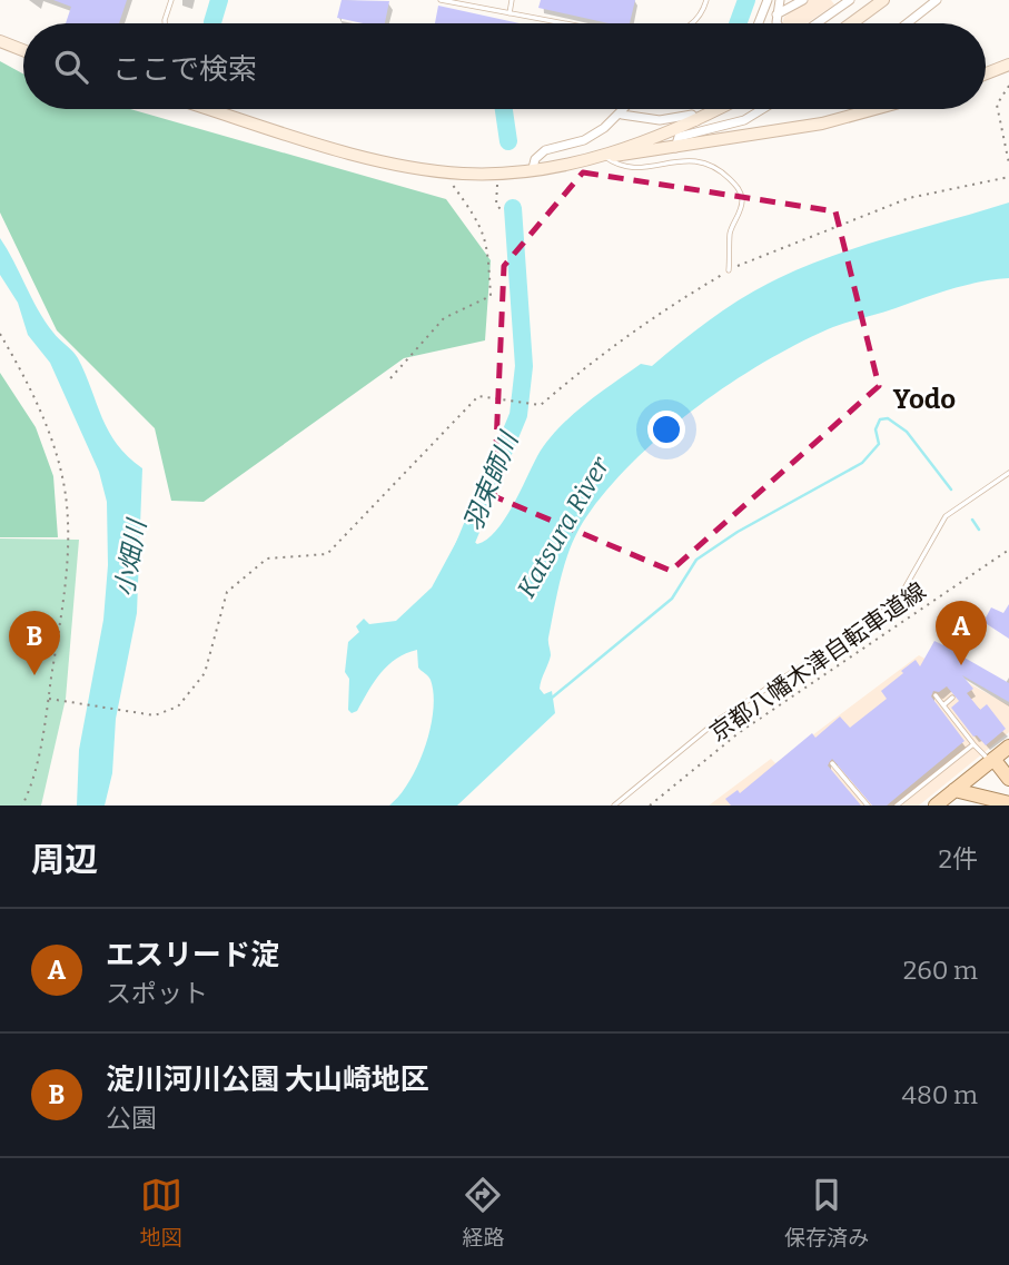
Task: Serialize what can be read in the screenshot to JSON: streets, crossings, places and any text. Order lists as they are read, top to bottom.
{
  "streets": {
    "path": ["京都八幡木津自転車道線"]
  },
  "districts": ["Yodo"],
  "water": ["羽束師川", "Katsura River", "小畑川"],
  "page": {
    "search": "ここで検索",
    "pins": ["A", "B"],
    "heading": ["周辺", "2件"],
    "list": [
      {
        "mark": "A",
        "name": "エスリード淀",
        "note": "スポット",
        "value": "260 m"
      },
      {
        "mark": "B",
        "name": "淀川河川公園 大山崎地区",
        "note": "公園",
        "value": "480 m"
      }
    ],
    "nav": ["地図", "経路", "保存済み"]
  }
}
